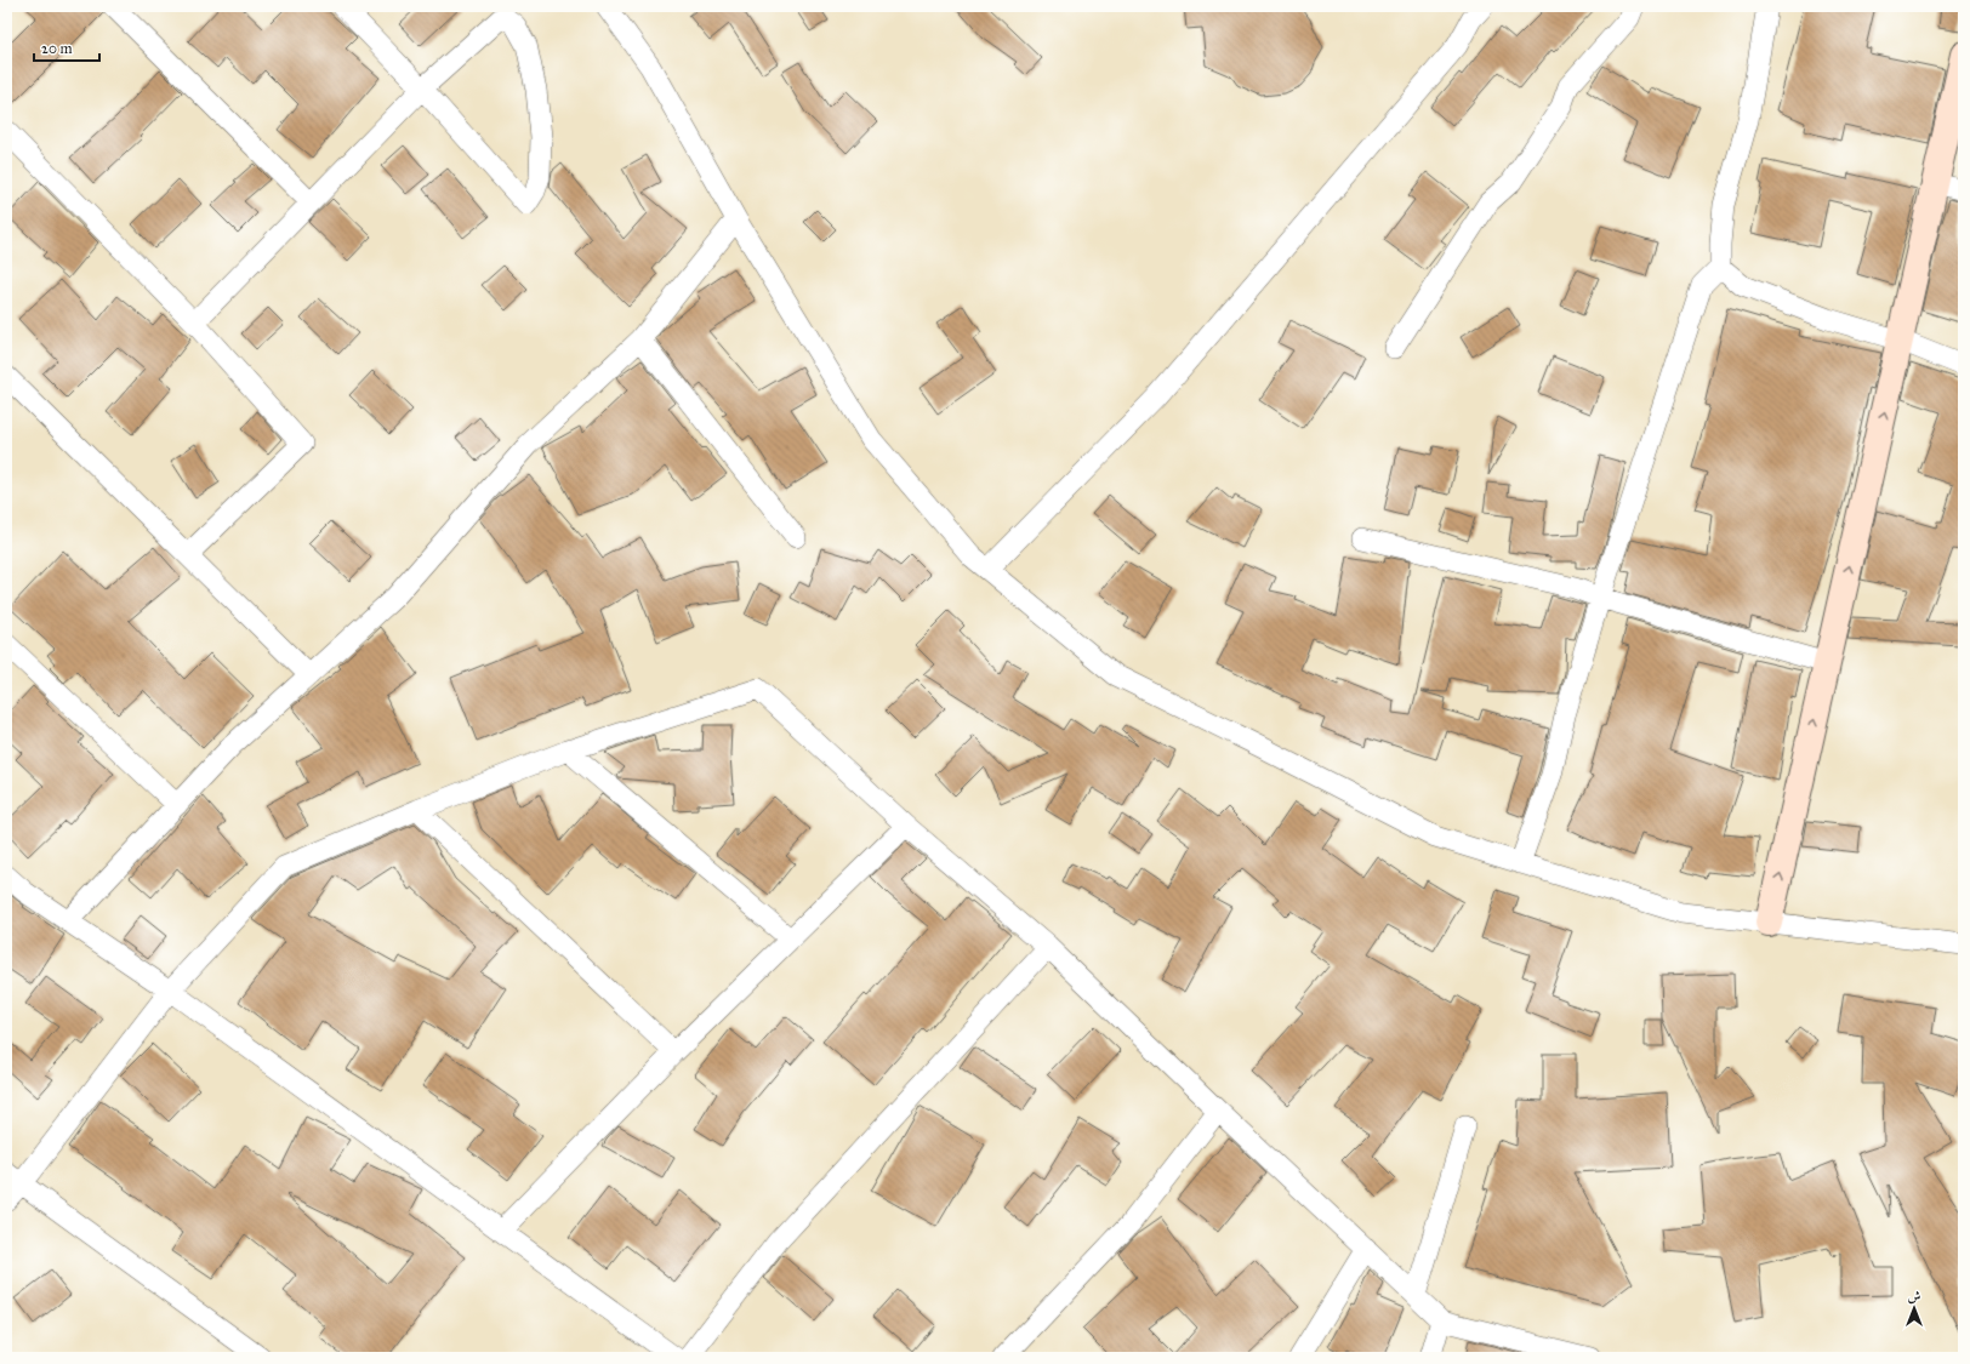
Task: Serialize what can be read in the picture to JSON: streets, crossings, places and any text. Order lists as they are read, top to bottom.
{
  "scale_bar": "20 m",
  "north": "top"
}
